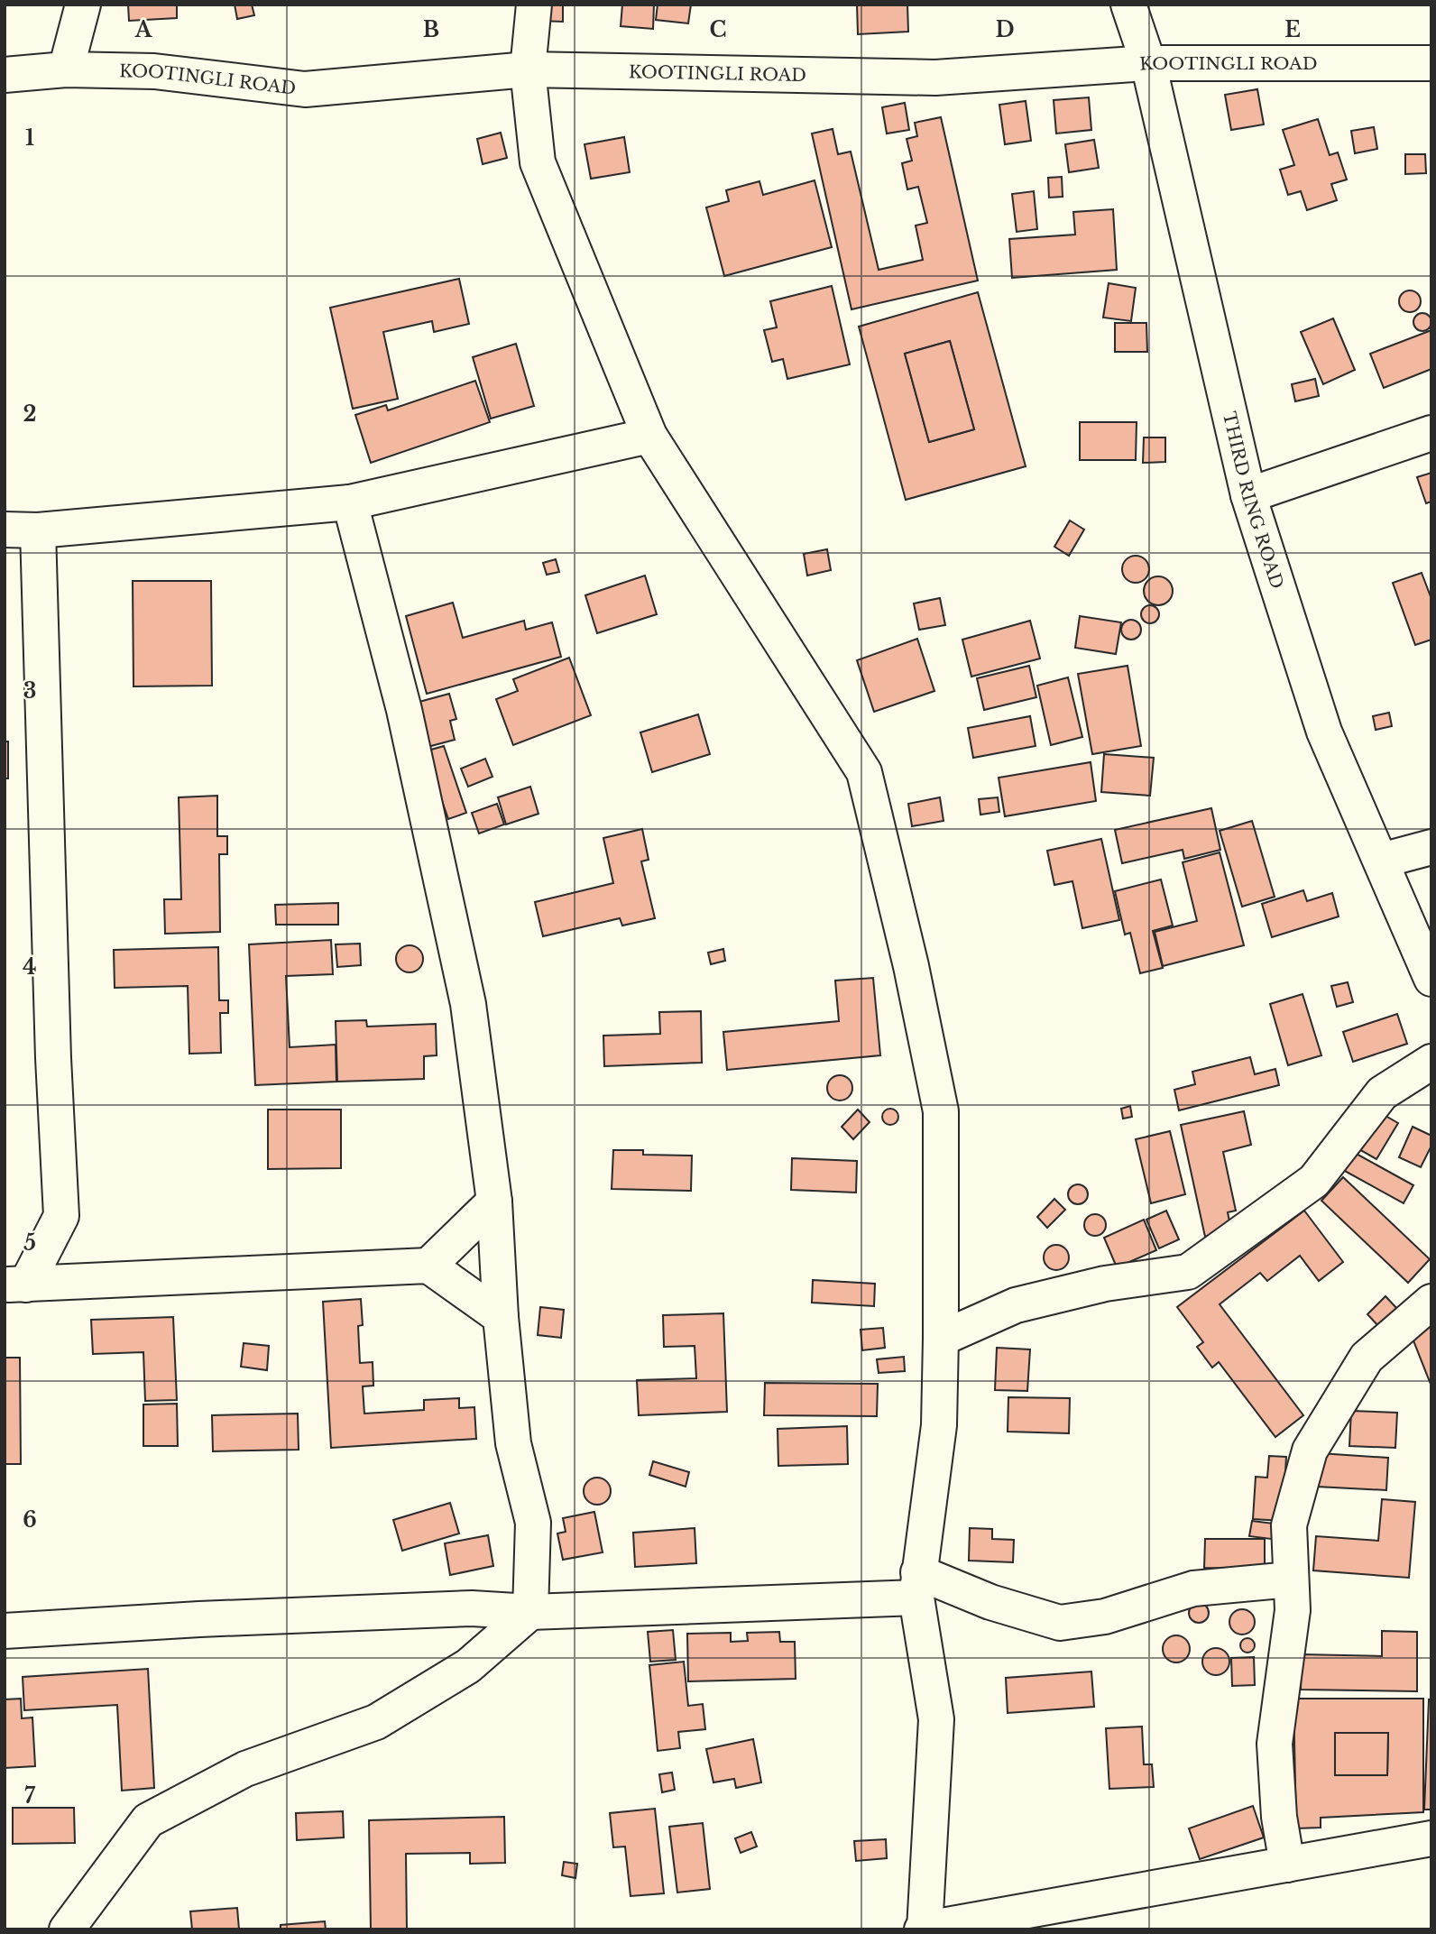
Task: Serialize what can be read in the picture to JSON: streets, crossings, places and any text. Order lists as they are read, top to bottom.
{
  "streets": {
    "street": ["KOOTINGLI ROAD", "THIRD RING ROAD"]
  },
  "crossings": [
    ["KOOTINGLI ROAD", "THIRD RING ROAD"]
  ],
  "grid": {
    "columns": [
      "A",
      "B",
      "C",
      "D",
      "E"
    ],
    "rows": [
      "1",
      "2",
      "3",
      "4",
      "5",
      "6",
      "7"
    ]
  }
}
